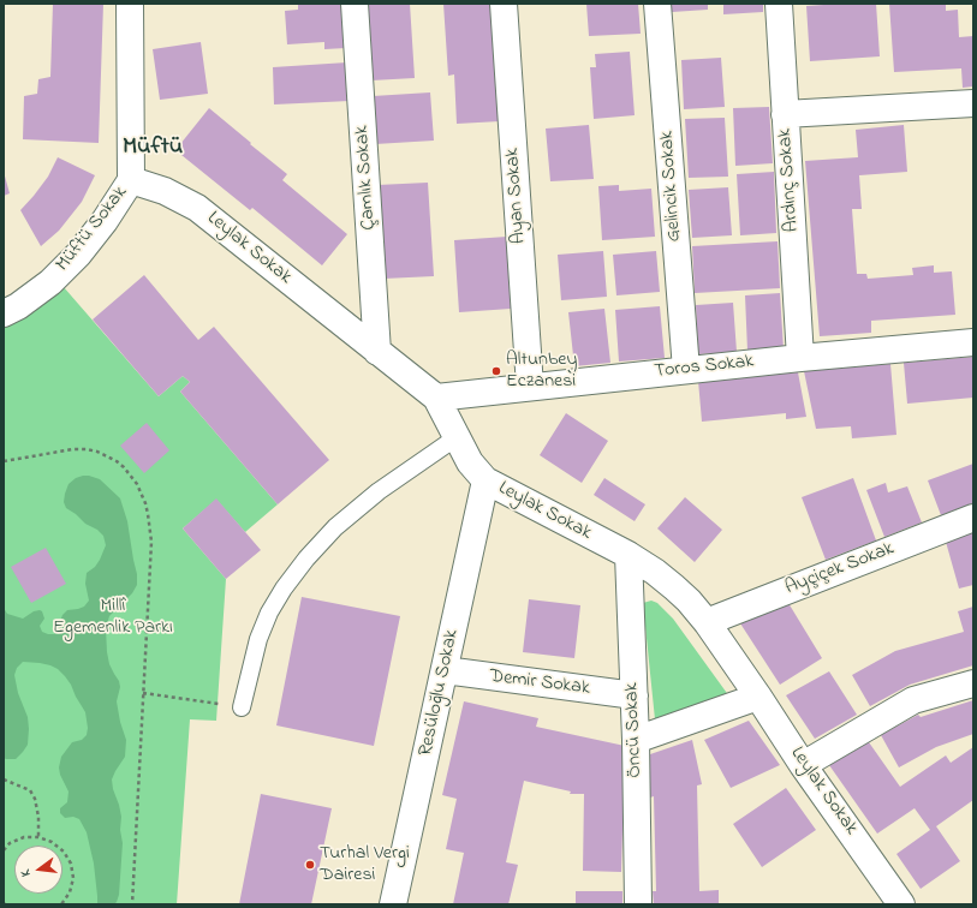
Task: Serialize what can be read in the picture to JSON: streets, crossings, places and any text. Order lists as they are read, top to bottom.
{
  "streets": {
    "street": [
      "Çamlık Sokak",
      "Ardınç Sokak",
      "Gelincik Sokak",
      "Ayan Sokak",
      "Müftü Sokak",
      "Leylak Sokak",
      "Toros Sokak",
      "Ayçiçek Sokak",
      "Demir Sokak",
      "Resüloğlu Sokak",
      "Öncü Sokak"
    ]
  },
  "crossings": [
    ["Çamlık Sokak", "Leylak Sokak"],
    ["Ardınç Sokak", "Toros Sokak"],
    ["Gelincik Sokak", "Toros Sokak"],
    ["Ayan Sokak", "Toros Sokak"],
    ["Müftü Sokak", "Leylak Sokak"],
    ["Leylak Sokak", "Toros Sokak"],
    ["Leylak Sokak", "Ayçiçek Sokak"],
    ["Leylak Sokak", "Resüloğlu Sokak"],
    ["Leylak Sokak", "Öncü Sokak"],
    ["Demir Sokak", "Resüloğlu Sokak"],
    ["Demir Sokak", "Öncü Sokak"]
  ],
  "districts": ["Müftü"],
  "parks": ["Millî Egemenlik Parkı"],
  "places": ["Altunbey Eczanesi", "Turhal Vergi Dairesi"],
  "north": "left"
}
